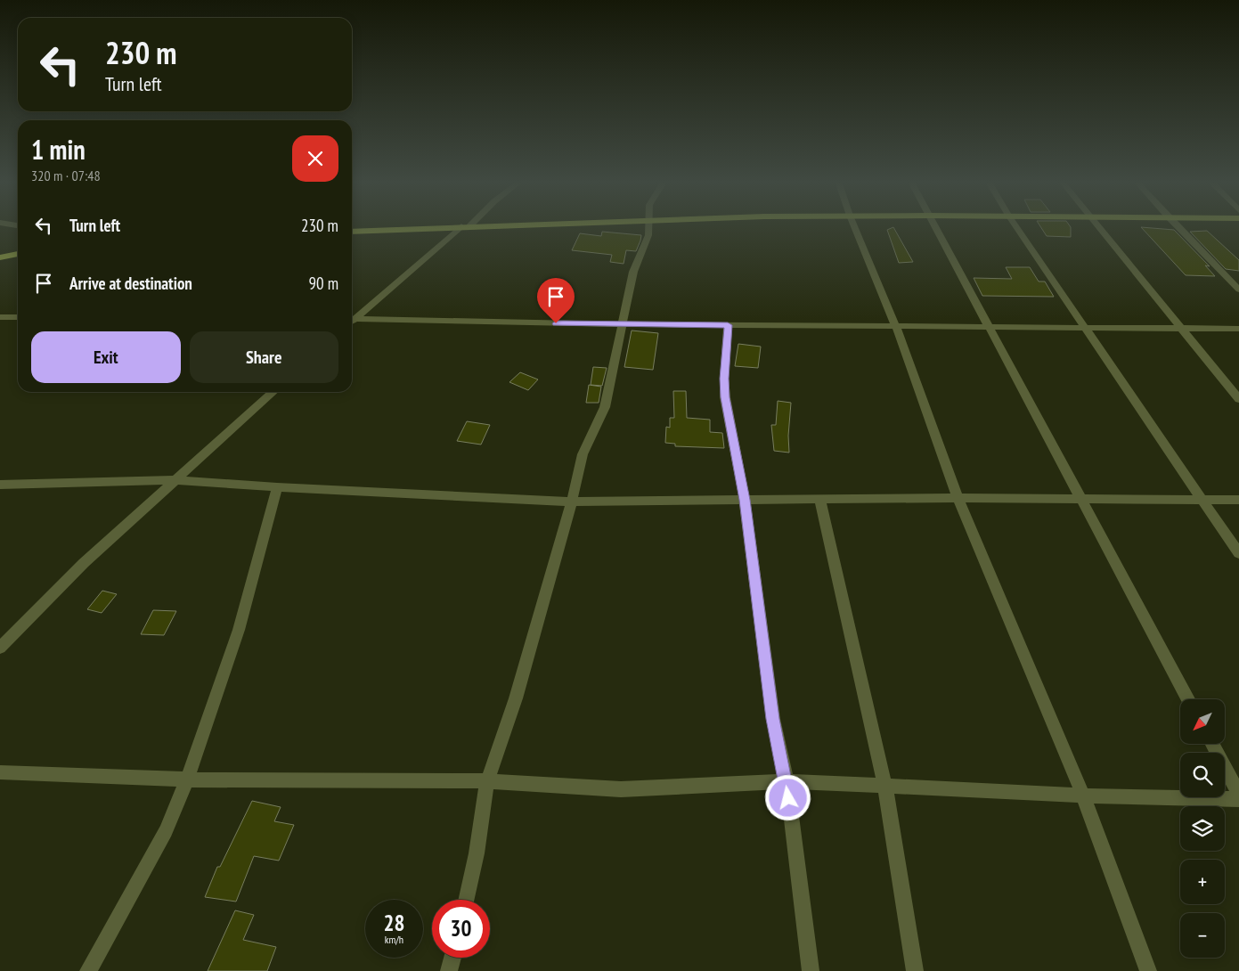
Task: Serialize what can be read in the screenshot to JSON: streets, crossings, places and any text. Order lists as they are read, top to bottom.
{
  "north": "bottom left",
  "page": {
    "turn": ["230 m", "Turn left"],
    "heading": ["1 min", "320 m · 07:48"],
    "list": [
      {
        "name": "Turn left",
        "value": "230 m"
      },
      {
        "name": "Arrive at destination",
        "value": "90 m"
      }
    ],
    "buttons": ["Exit", "Share"],
    "map_buttons": ["+", "−"],
    "speed": "28 km/h",
    "limit": "30"
  }
}
